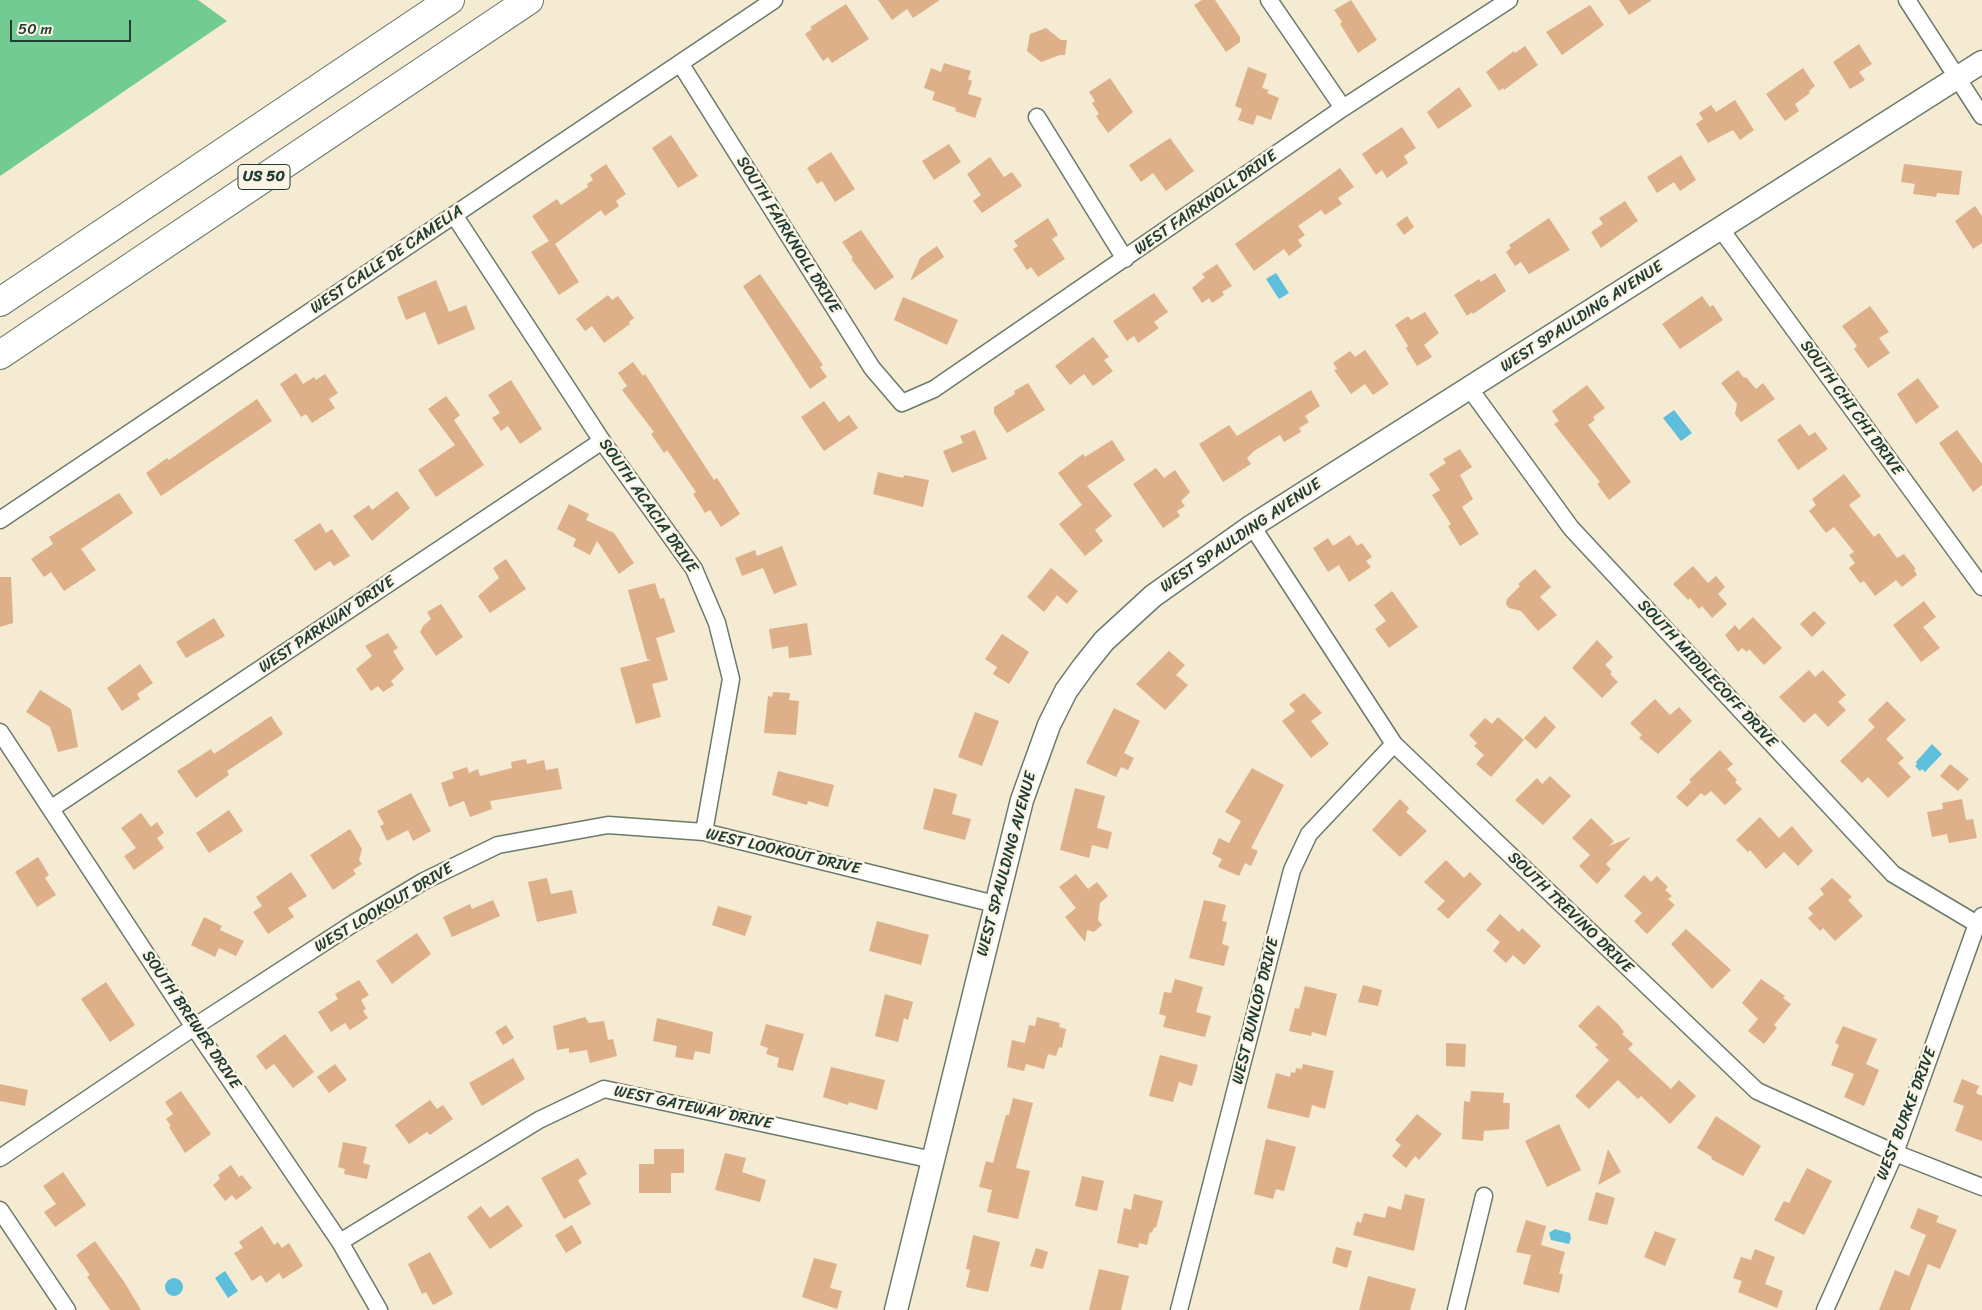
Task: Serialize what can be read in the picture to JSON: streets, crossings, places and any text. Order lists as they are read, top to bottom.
{
  "streets": {
    "highway": ["US 50"],
    "street": [
      "WEST FAIRKNOLL DRIVE",
      "SOUTH FAIRKNOLL DRIVE",
      "WEST CALLE DE CAMELIA",
      "WEST SPAULDING AVENUE",
      "SOUTH CHI CHI DRIVE",
      "SOUTH ACACIA DRIVE",
      "WEST PARKWAY DRIVE",
      "SOUTH MIDDLECOFF DRIVE",
      "WEST LOOKOUT DRIVE",
      "SOUTH TREVINO DRIVE",
      "WEST DUNLOP DRIVE",
      "SOUTH BREWER DRIVE",
      "WEST GATEWAY DRIVE",
      "WEST BURKE DRIVE"
    ]
  },
  "crossings": [
    ["WEST FAIRKNOLL DRIVE", "SOUTH FAIRKNOLL DRIVE"],
    ["SOUTH FAIRKNOLL DRIVE", "WEST CALLE DE CAMELIA"],
    ["WEST CALLE DE CAMELIA", "SOUTH ACACIA DRIVE"],
    ["WEST SPAULDING AVENUE", "SOUTH CHI CHI DRIVE"],
    ["WEST SPAULDING AVENUE", "SOUTH MIDDLECOFF DRIVE"],
    ["WEST SPAULDING AVENUE", "WEST LOOKOUT DRIVE"],
    ["WEST SPAULDING AVENUE", "SOUTH TREVINO DRIVE"],
    ["WEST SPAULDING AVENUE", "WEST GATEWAY DRIVE"],
    ["SOUTH ACACIA DRIVE", "WEST PARKWAY DRIVE"],
    ["SOUTH ACACIA DRIVE", "WEST LOOKOUT DRIVE"],
    ["WEST PARKWAY DRIVE", "SOUTH BREWER DRIVE"],
    ["SOUTH MIDDLECOFF DRIVE", "WEST BURKE DRIVE"],
    ["WEST LOOKOUT DRIVE", "SOUTH BREWER DRIVE"],
    ["SOUTH TREVINO DRIVE", "WEST DUNLOP DRIVE"],
    ["SOUTH TREVINO DRIVE", "WEST BURKE DRIVE"],
    ["SOUTH BREWER DRIVE", "WEST GATEWAY DRIVE"]
  ],
  "scale_bar": "50 m"
}
